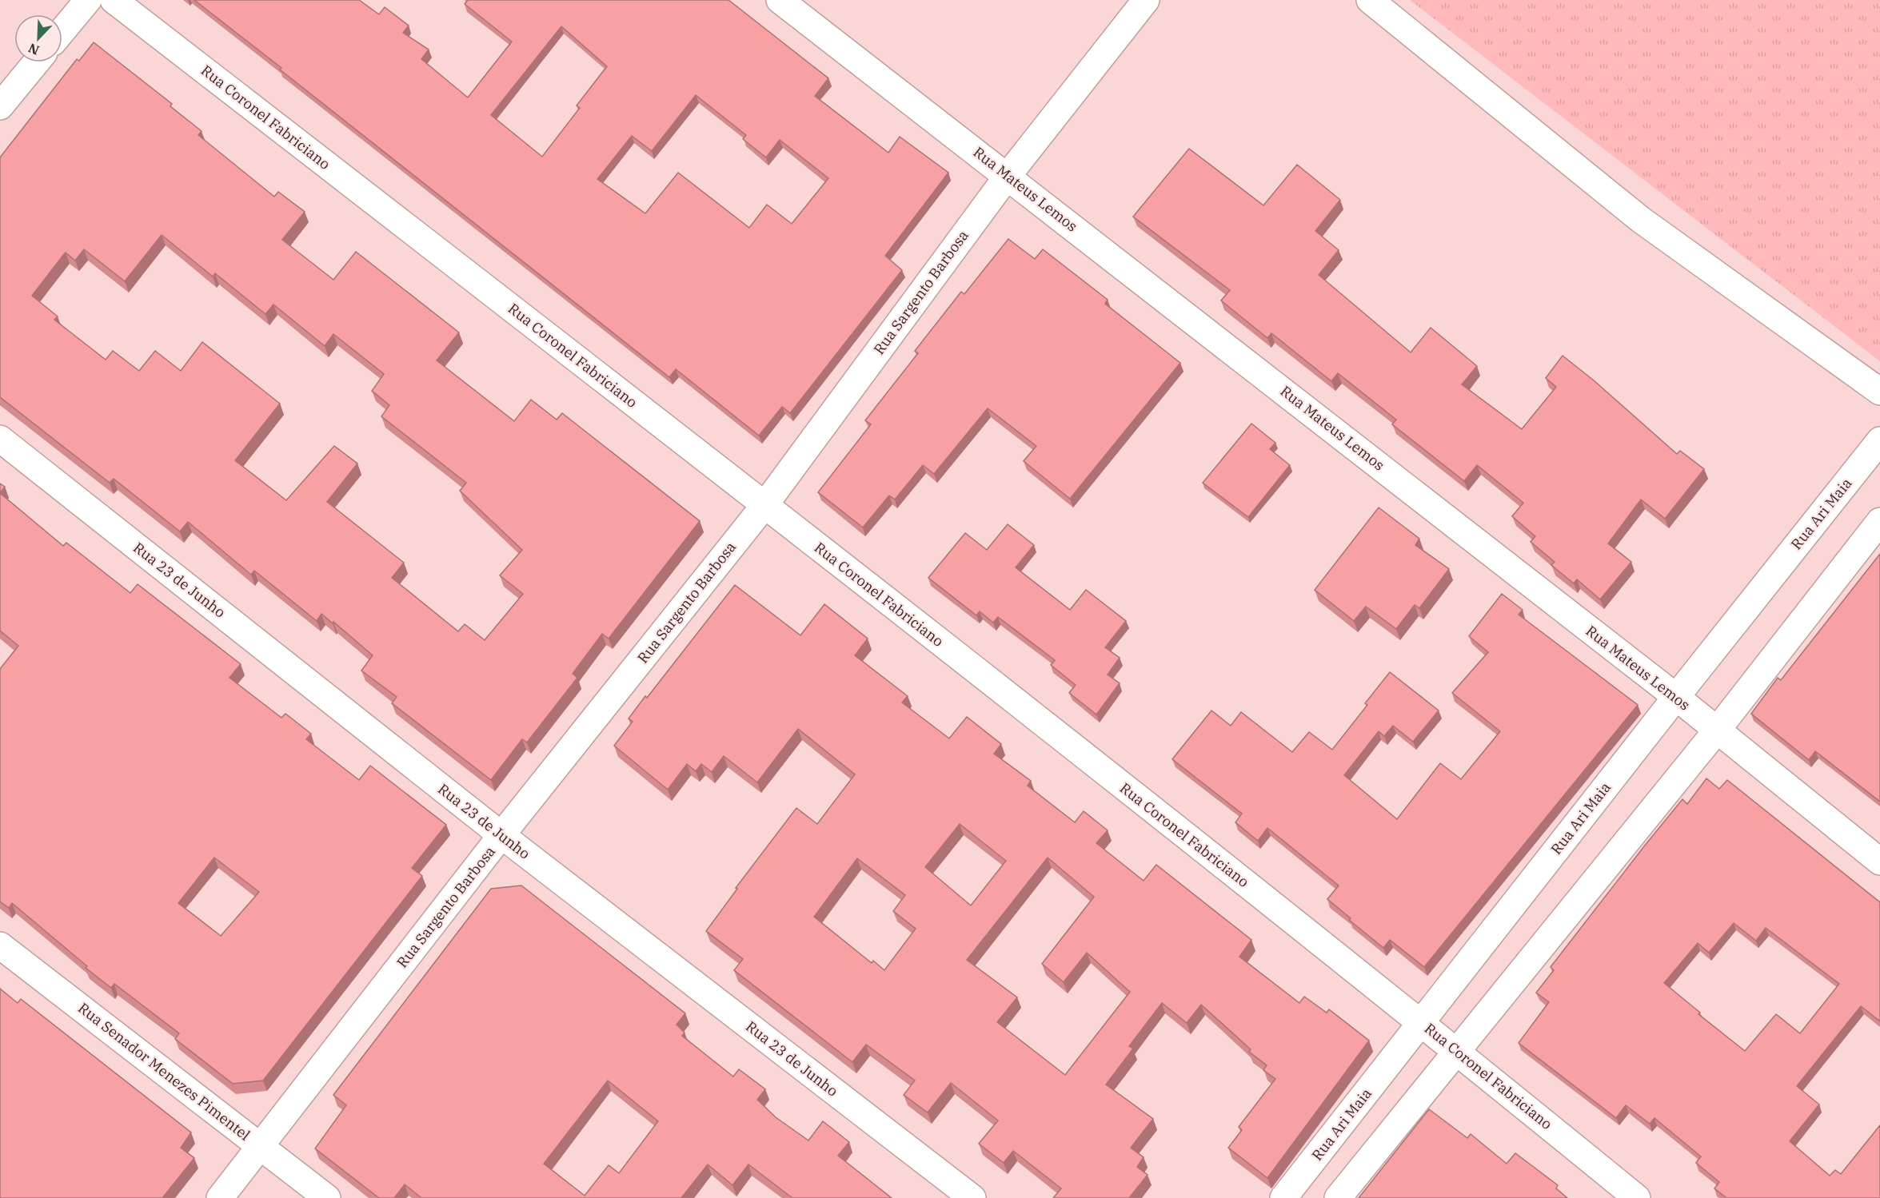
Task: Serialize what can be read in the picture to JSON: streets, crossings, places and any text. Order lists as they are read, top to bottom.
{
  "streets": {
    "street": [
      "Rua Coronel Fabriciano",
      "Rua Mateus Lemos",
      "Rua Sargento Barbosa",
      "Rua Ari Maia",
      "Rua 23 de Junho",
      "Rua Senador Menezes Pimentel"
    ]
  },
  "crossings": [
    ["Rua Coronel Fabriciano", "Rua Sargento Barbosa"],
    ["Rua Coronel Fabriciano", "Rua Ari Maia"],
    ["Rua Mateus Lemos", "Rua Sargento Barbosa"],
    ["Rua Mateus Lemos", "Rua Ari Maia"],
    ["Rua Sargento Barbosa", "Rua 23 de Junho"],
    ["Rua Sargento Barbosa", "Rua Senador Menezes Pimentel"]
  ],
  "north": "bottom left"
}
